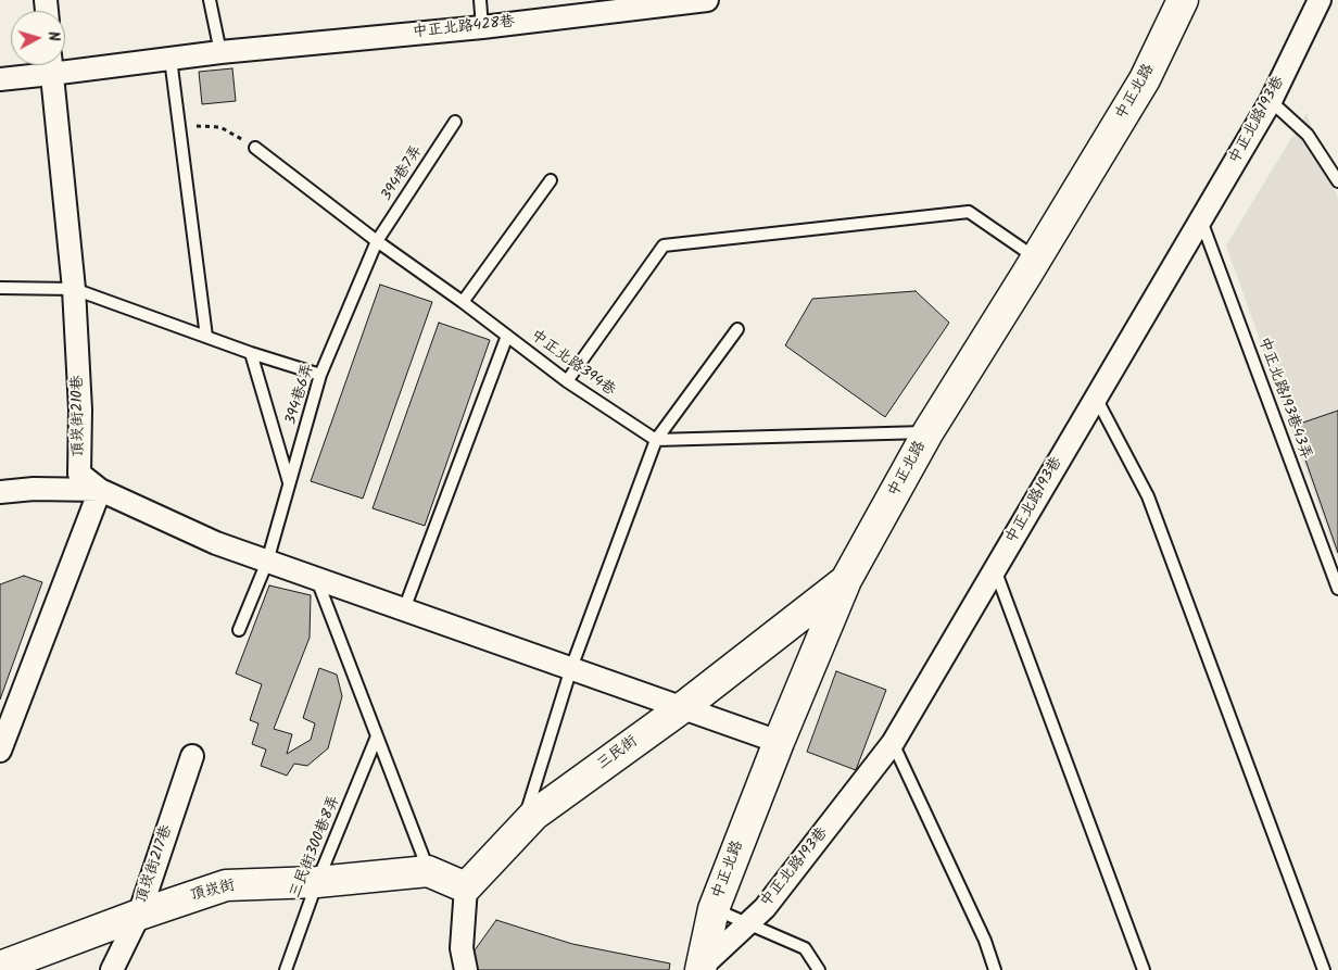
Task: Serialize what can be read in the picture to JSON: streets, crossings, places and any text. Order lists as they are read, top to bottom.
{
  "streets": {
    "main road": ["中正北路", "三民街", "頂崁街"],
    "street": [
      "中正北路428巷",
      "中正北路193巷",
      "頂崁街210巷",
      "頂崁街217巷"
    ],
    "lane": [
      "394巷7弄",
      "中正北路394巷",
      "394巷6弄",
      "中正北路193巷43弄",
      "三民街300巷8弄"
    ]
  },
  "crossings": [
    ["中正北路", "中正北路193巷"],
    ["中正北路", "三民街"],
    ["中正北路193巷", "中正北路193巷43弄"],
    ["394巷7弄", "中正北路394巷"],
    ["394巷7弄", "394巷6弄"],
    ["中正北路394巷", "394巷6弄"],
    ["三民街", "頂崁街"],
    ["三民街300巷8弄", "頂崁街"],
    ["頂崁街217巷", "頂崁街"]
  ],
  "north": "right"
}
